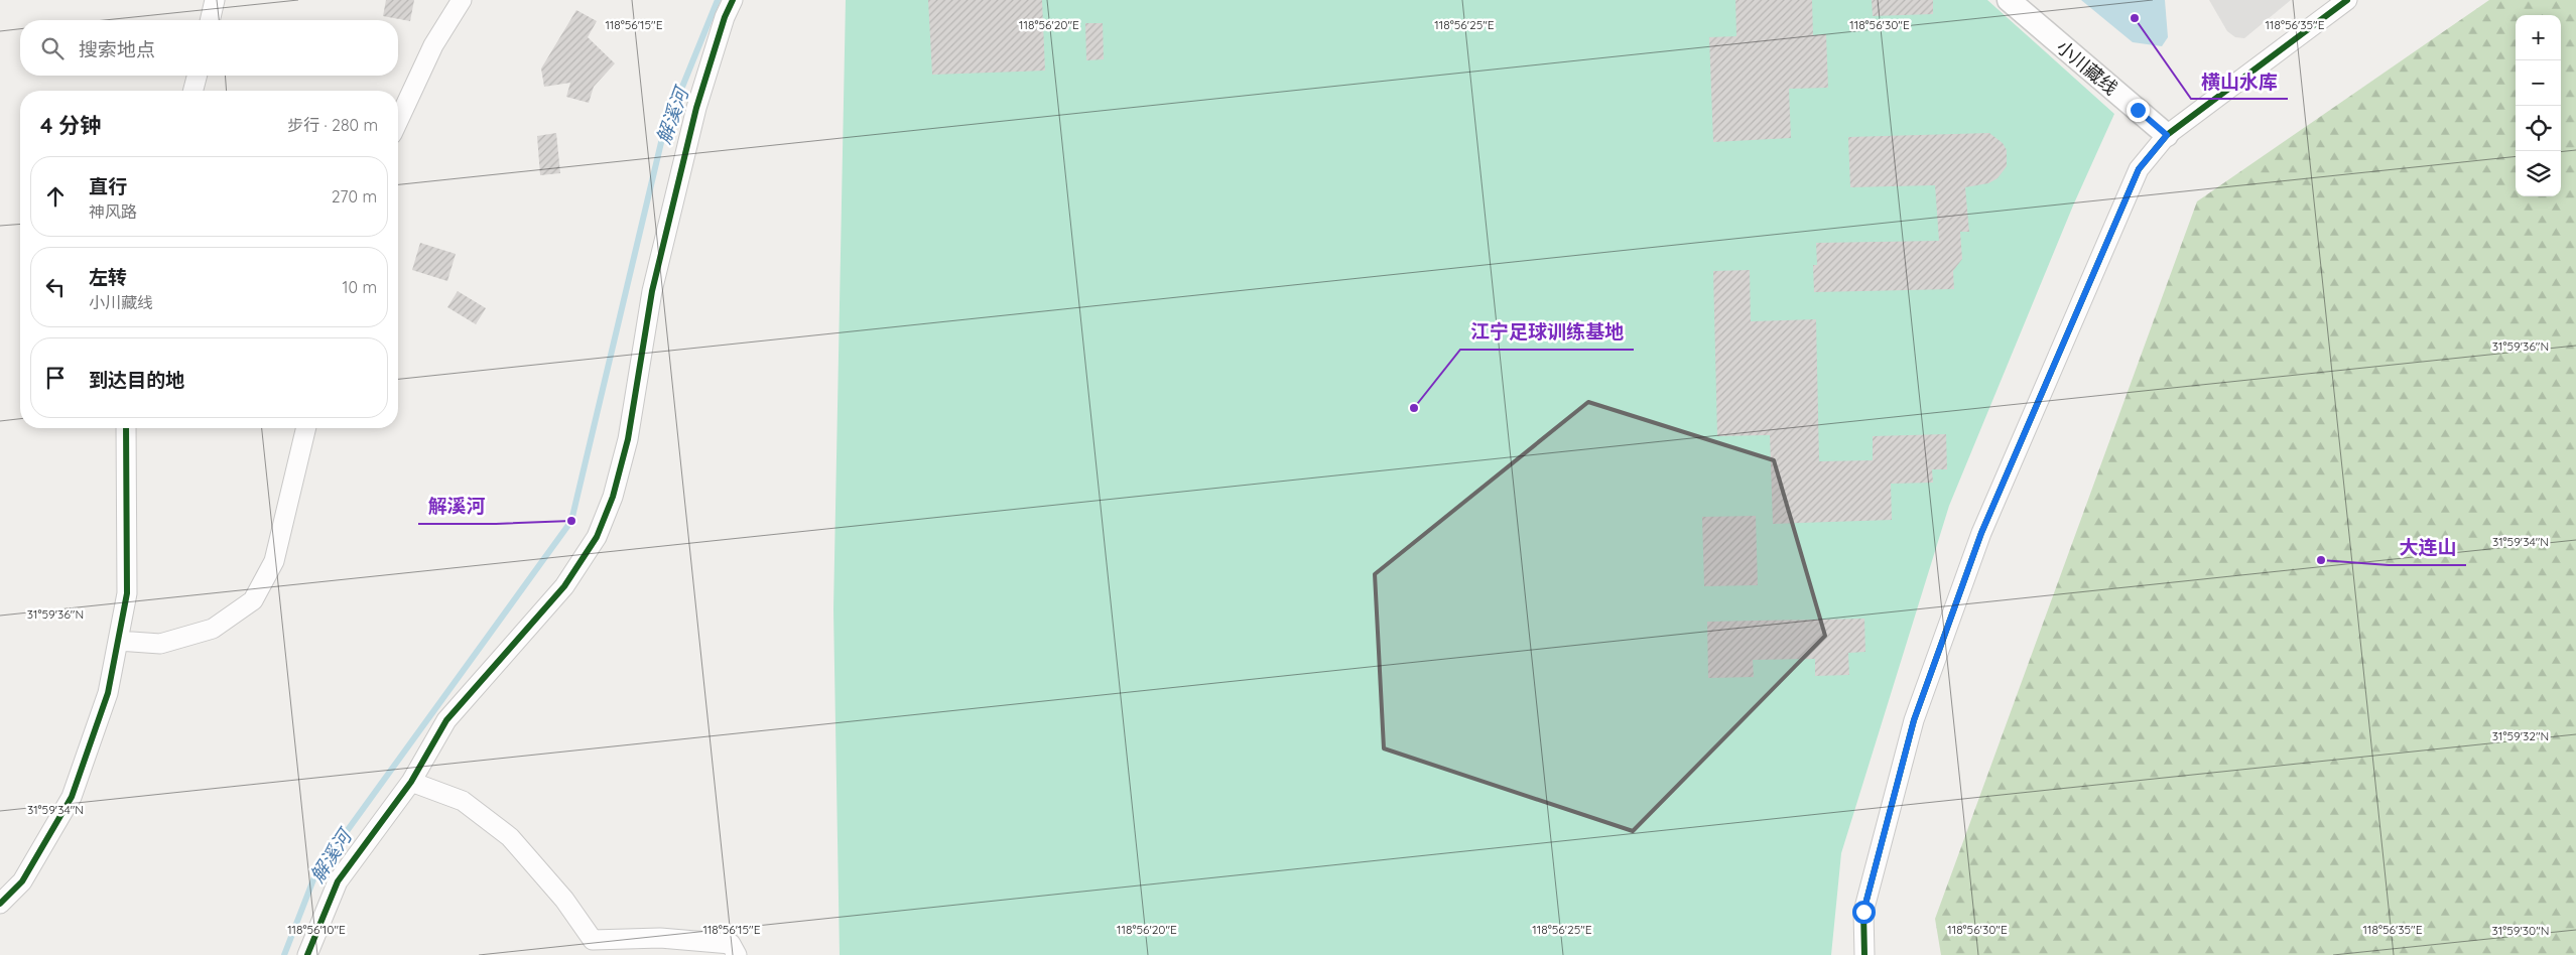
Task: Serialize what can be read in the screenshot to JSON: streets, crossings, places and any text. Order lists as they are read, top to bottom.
{
  "streets": {
    "street": ["小川藏线"]
  },
  "water": ["解溪河"],
  "places": [
    "横山水库",
    "江宁足球训练基地",
    "解溪河",
    "大连山"
  ],
  "page": {
    "map_buttons": ["+", "−"],
    "search": "搜索地点",
    "heading": ["4 分钟", "步行 · 280 m"],
    "list": [
      ["直行", "神风路", "270 m"],
      ["左转", "小川藏线", "10 m"],
      "到达目的地"
    ]
  },
  "coordinates": [
    "118°56'15\"E",
    "118°56'20\"E",
    "118°56'25\"E",
    "118°56'30\"E",
    "118°56'35\"E",
    "31°59'36\"N",
    "31°59'34\"N",
    "31°59'32\"N",
    "118°56'10\"E",
    "31°59'30\"N"
  ]
}
